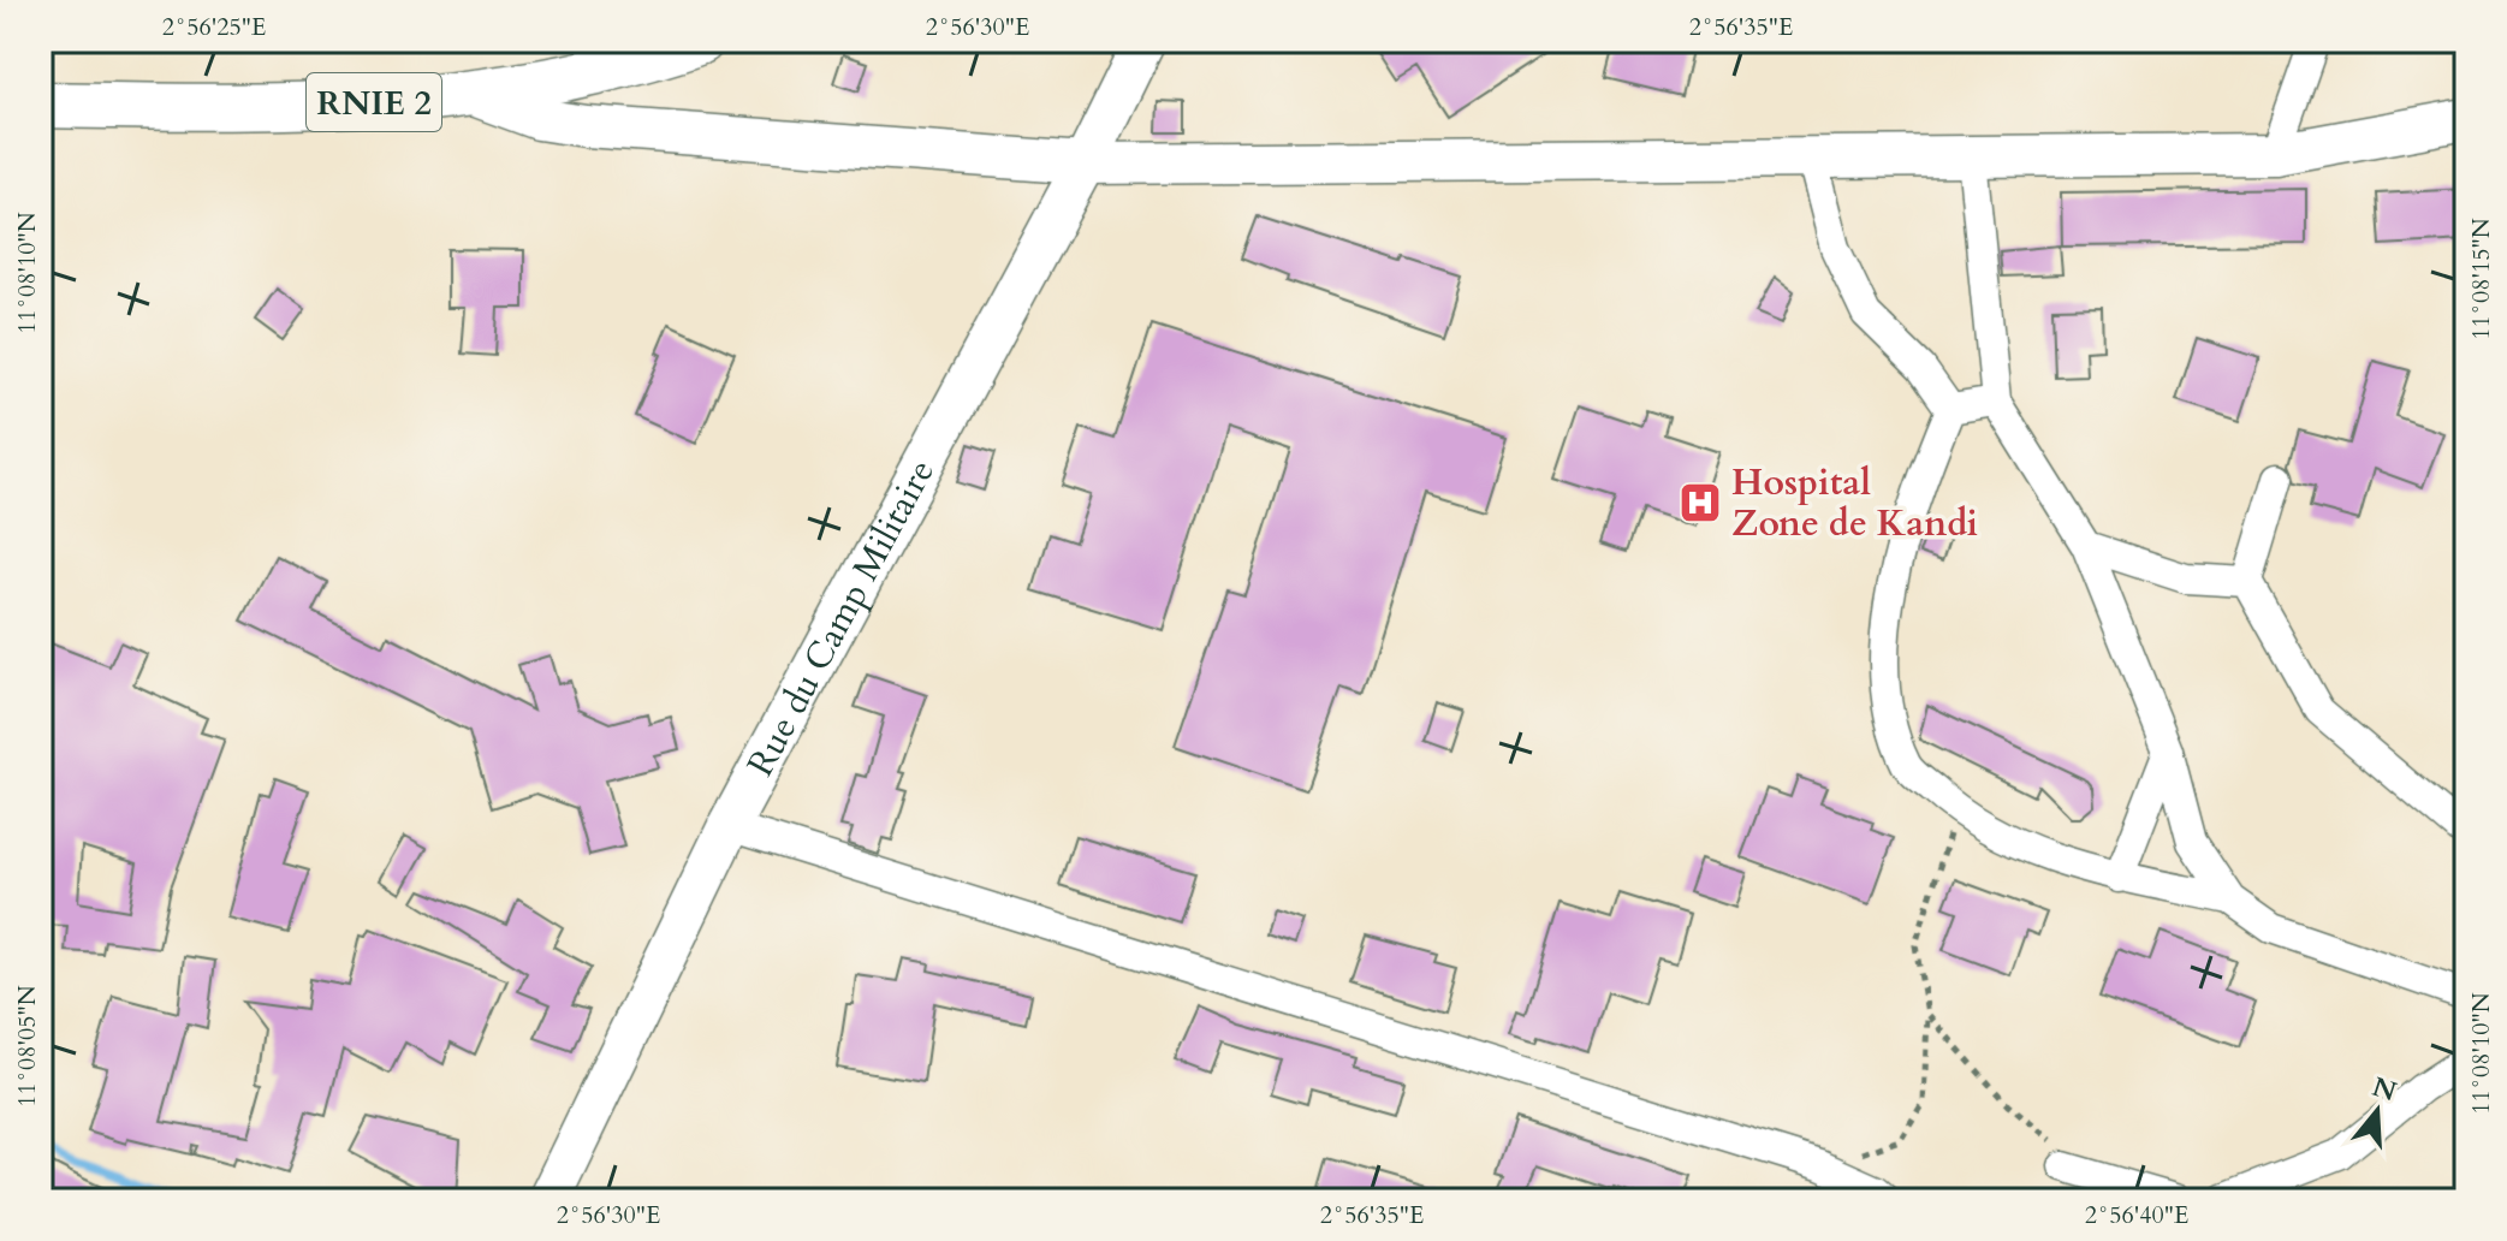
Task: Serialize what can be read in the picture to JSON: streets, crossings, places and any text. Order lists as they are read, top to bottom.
{
  "streets": {
    "main road": ["RNIE 2"],
    "street": ["Rue du Camp Militaire"]
  },
  "places": {
    "hospital": ["Hospital Zone de Kandi"]
  },
  "north": "top",
  "coordinates": [
    "2°56'25\"E",
    "2°56'30\"E",
    "2°56'35\"E",
    "11°08'10\"N",
    "11°08'15\"N",
    "11°08'05\"N",
    "2°56'40\"E"
  ]
}
